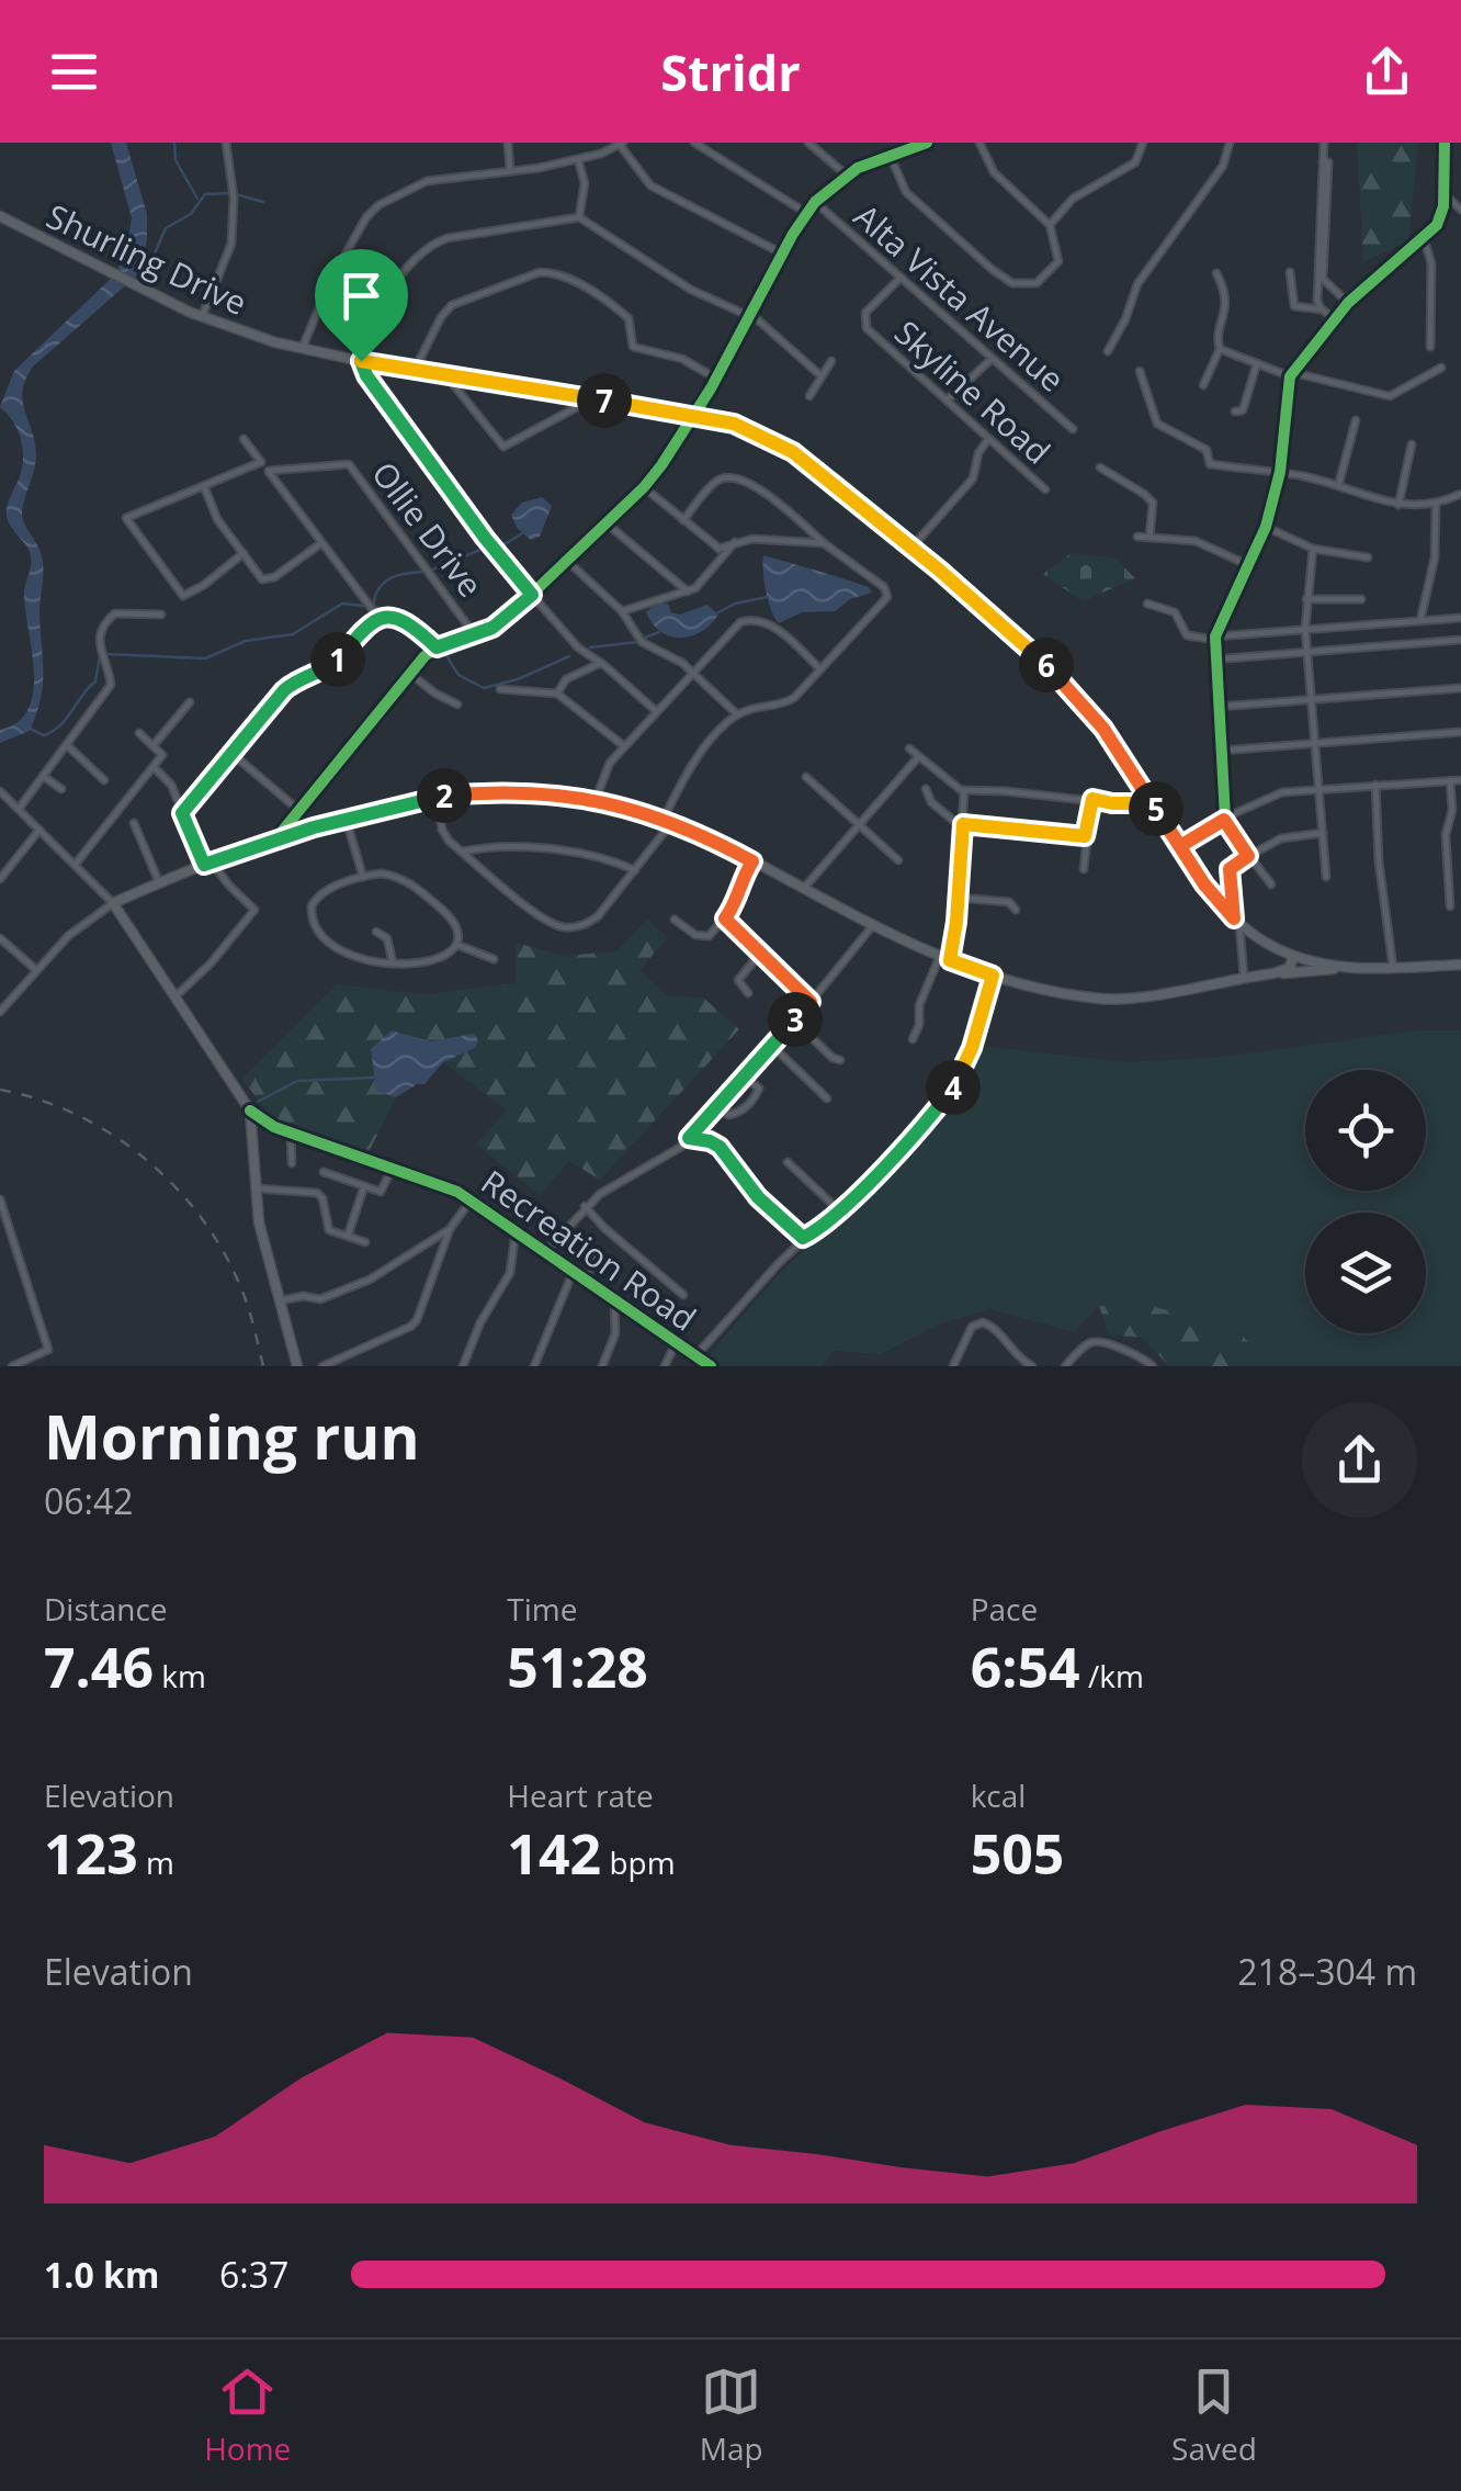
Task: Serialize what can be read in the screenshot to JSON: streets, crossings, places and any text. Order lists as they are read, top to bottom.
{
  "streets": {
    "main road": ["Shurling Drive"],
    "street": [
      "Alta Vista Avenue",
      "Skyline Road",
      "Ollie Drive",
      "Recreation Road"
    ]
  },
  "crossings": [
    ["Alta Vista Avenue", "Skyline Road"]
  ],
  "page": {
    "header": "Stridr",
    "pins": [
      "7",
      "1",
      "6",
      "2",
      "5",
      "3",
      "4"
    ],
    "heading": ["Morning run", "06:42"],
    "stats": [
      ["Distance", "7.46 km"],
      ["Time", "51:28"],
      ["Pace", "6:54 /km"],
      ["Elevation", "123 m"],
      ["Heart rate", "142 bpm"],
      ["kcal", "505"]
    ],
    "chart": ["Elevation", "218–304 m"],
    "list": [
      {
        "name": "1.0 km",
        "note": "6:37"
      }
    ],
    "tabs": ["Home", "Map", "Saved"]
  }
}
